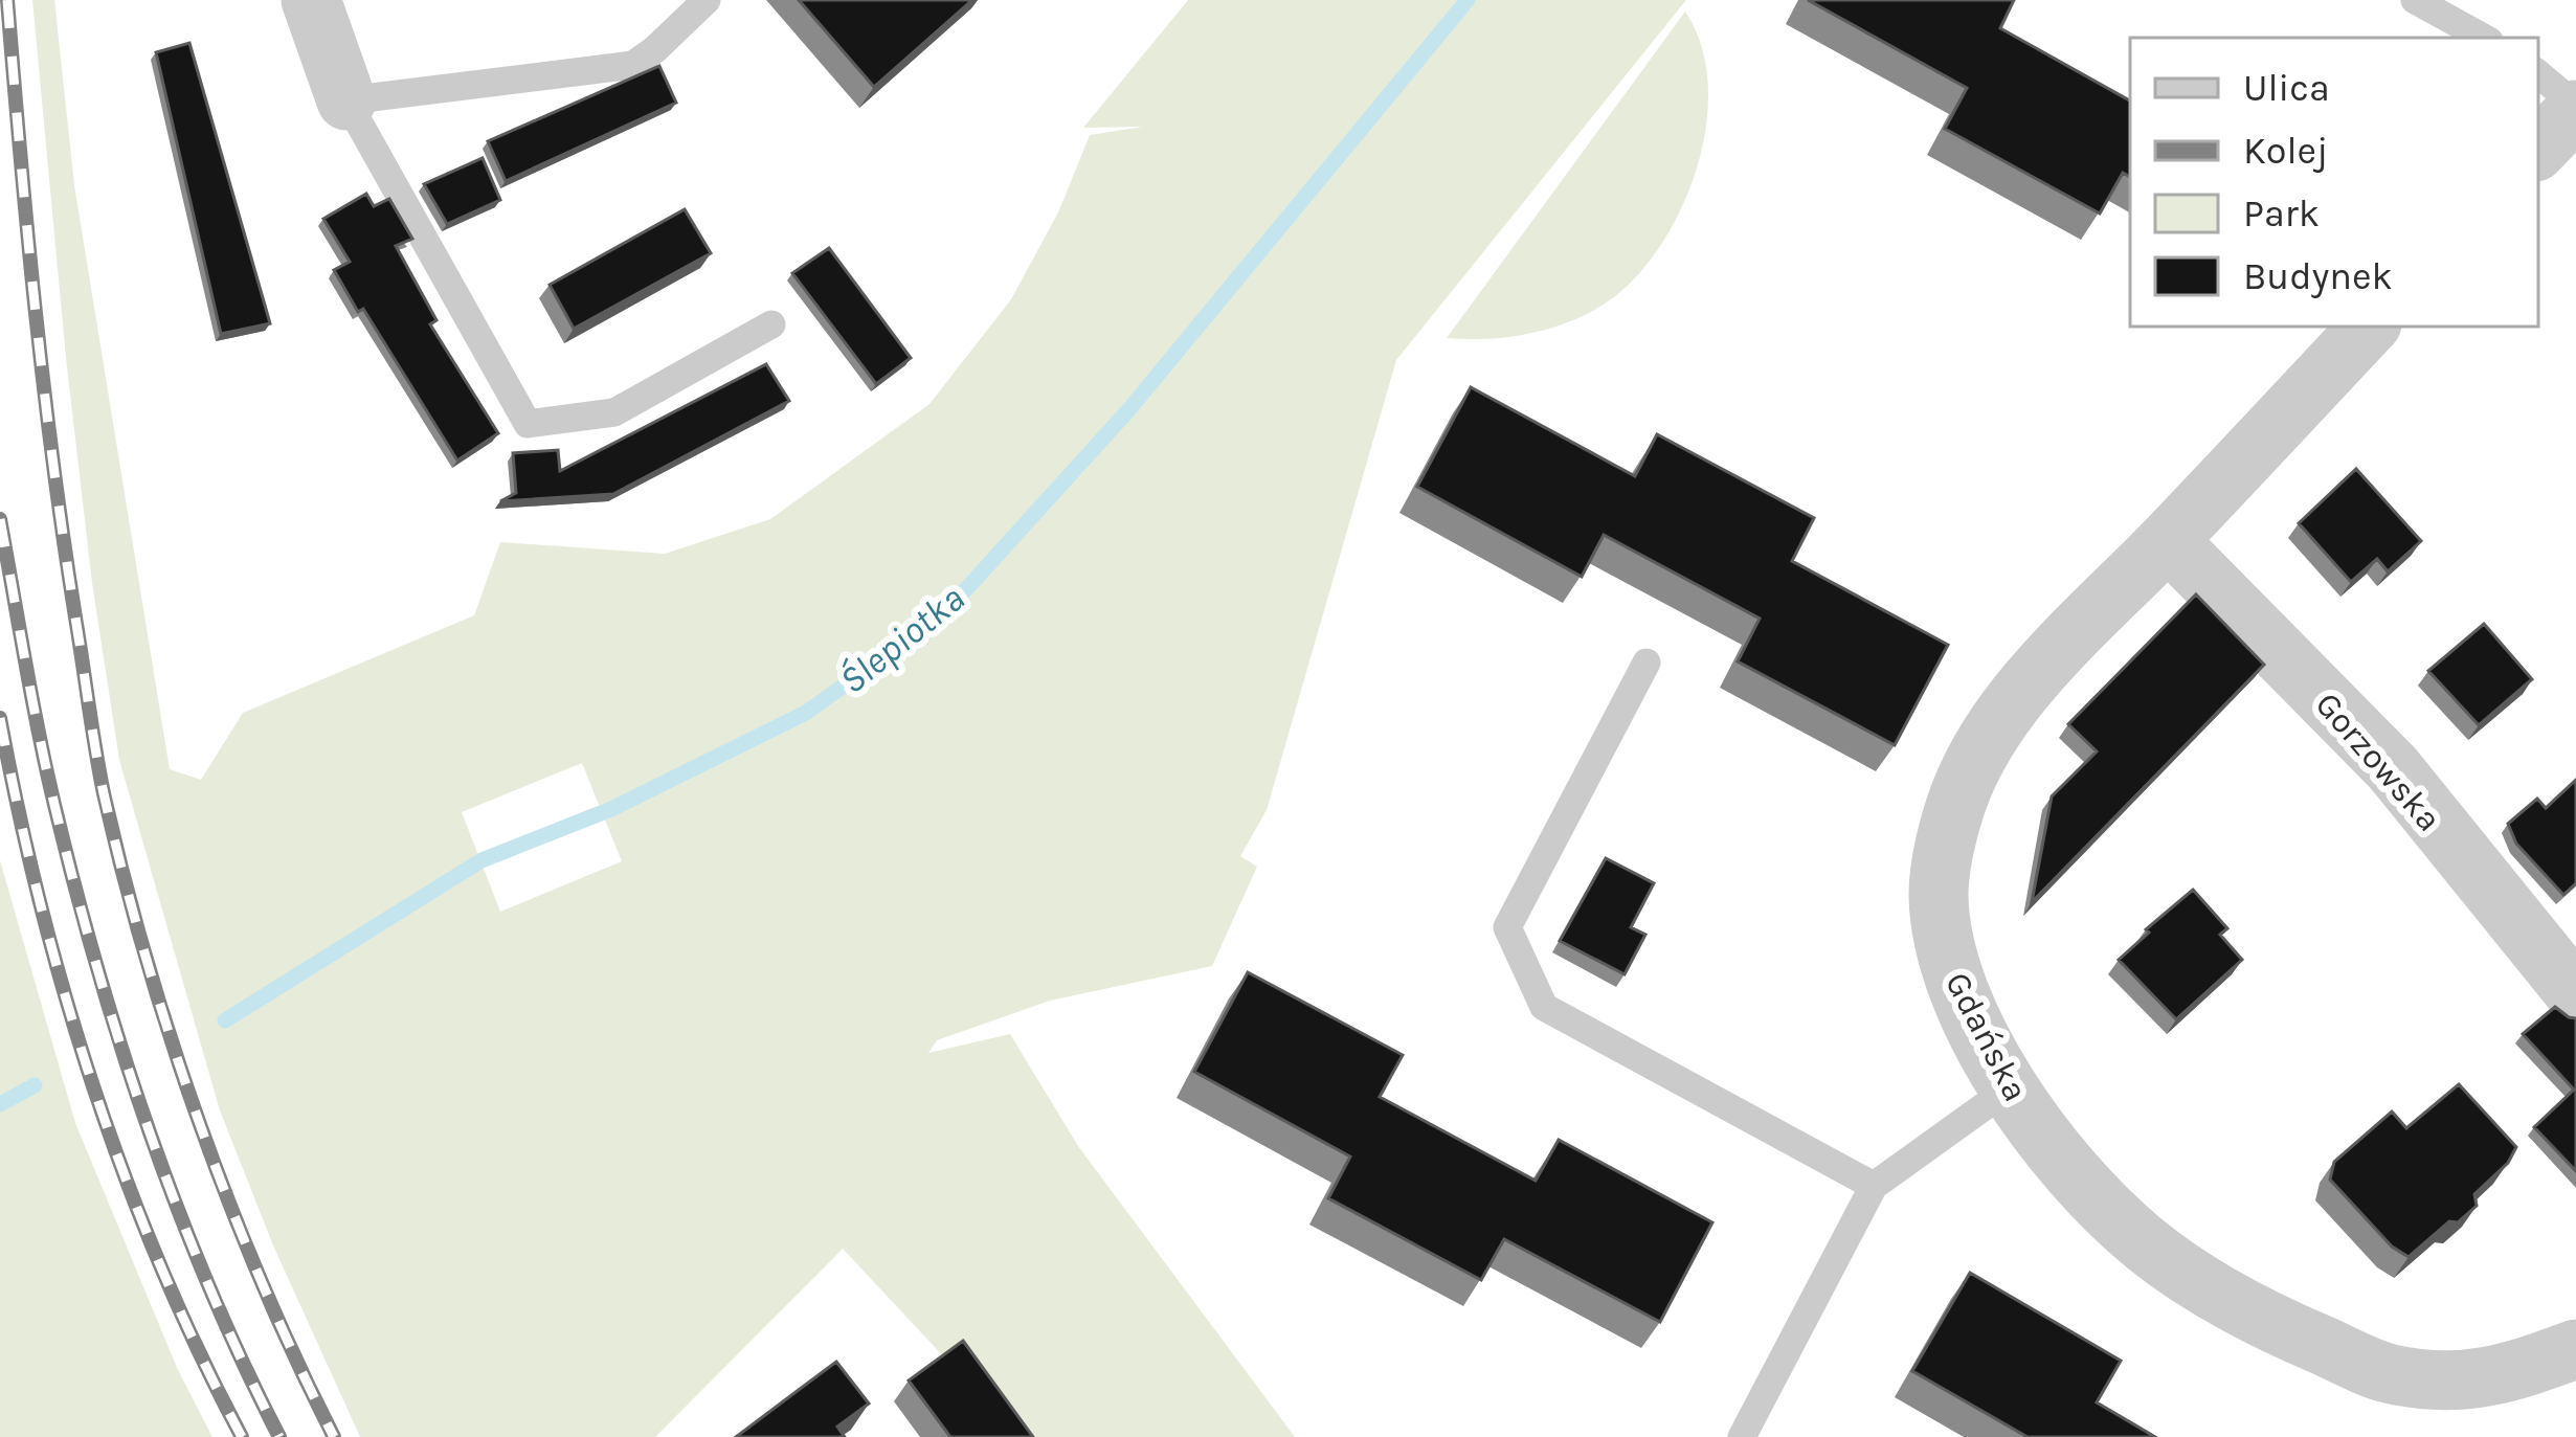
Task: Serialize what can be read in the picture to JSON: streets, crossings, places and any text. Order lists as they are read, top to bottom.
{
  "streets": {
    "street": ["Gorzowska", "Gdańska"]
  },
  "crossings": [
    ["Gorzowska", "Gdańska"]
  ],
  "water": ["Ślepiotka"],
  "legend": [
    "Ulica",
    "Kolej",
    "Park",
    "Budynek"
  ]
}
